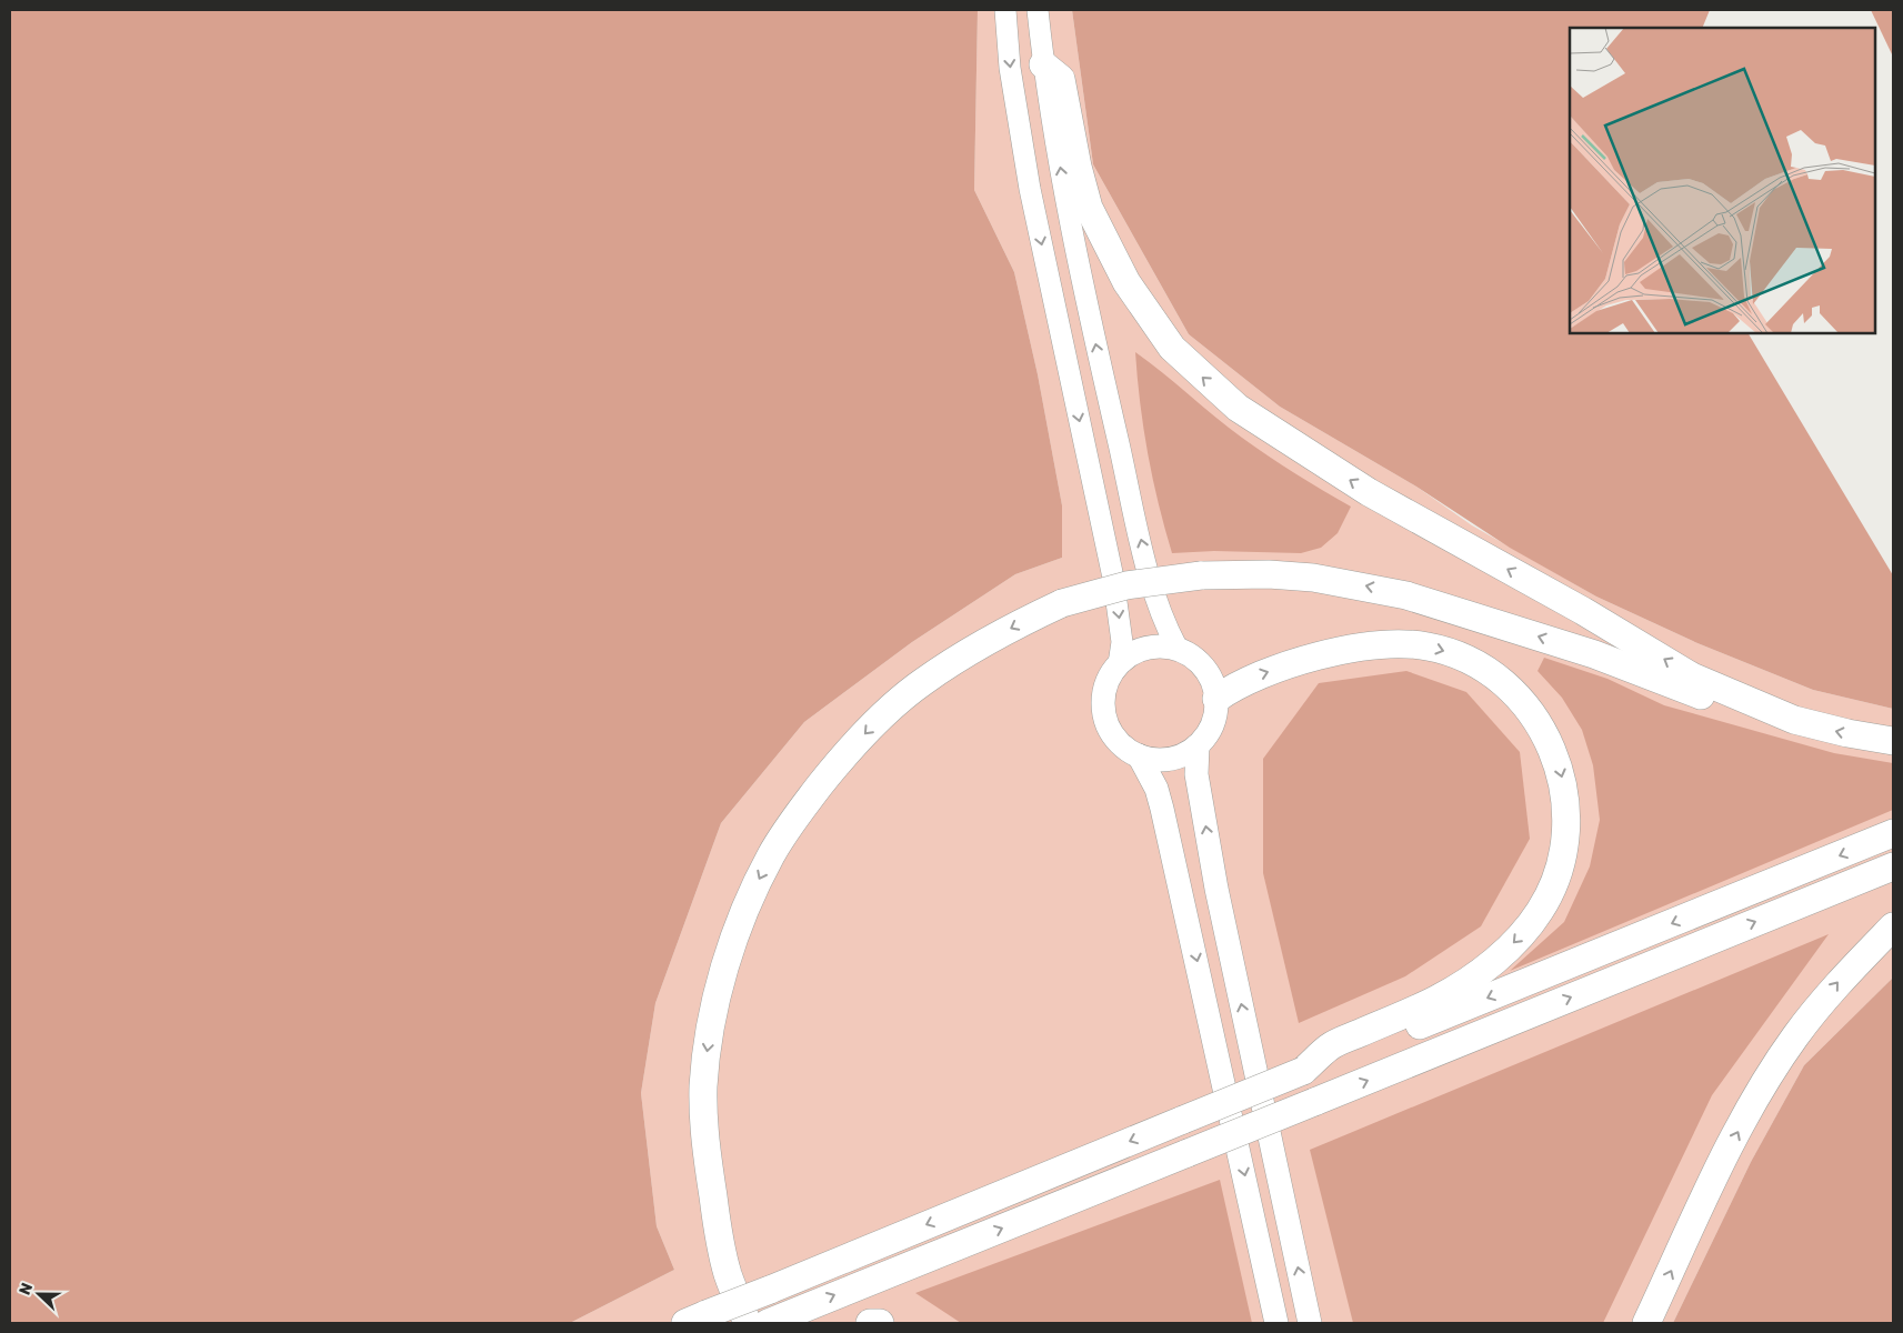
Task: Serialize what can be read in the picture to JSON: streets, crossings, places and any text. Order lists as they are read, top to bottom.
{
  "north": "left"
}
